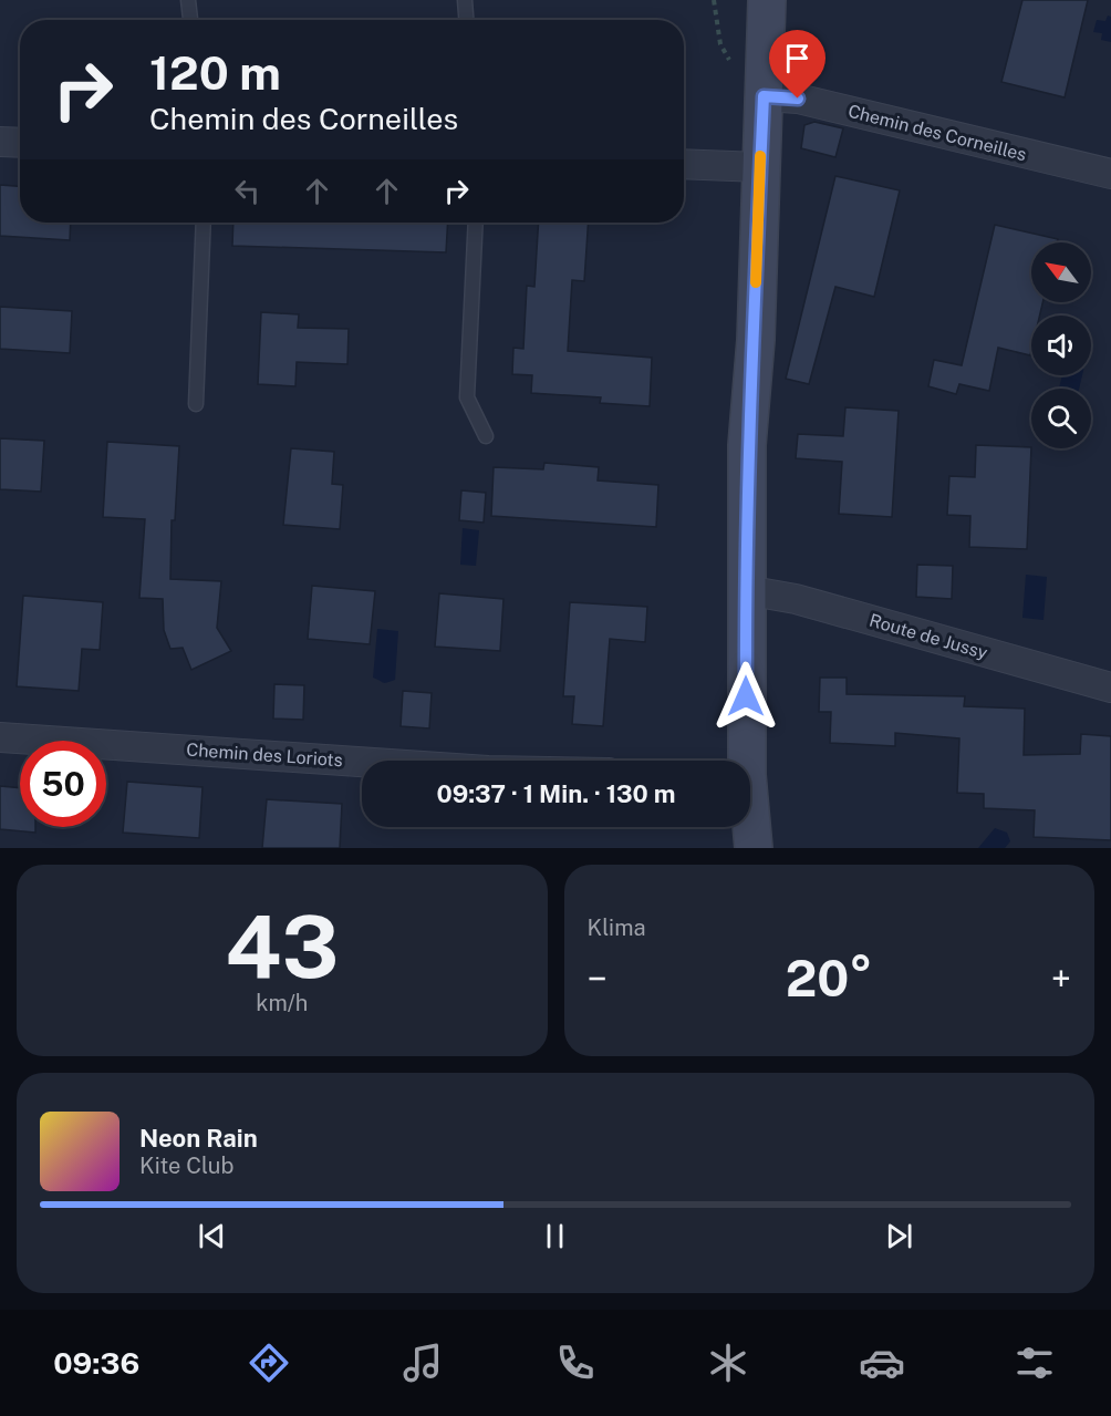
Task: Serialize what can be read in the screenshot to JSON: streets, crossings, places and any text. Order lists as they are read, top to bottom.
{
  "streets": {
    "street": ["Chemin des Corneilles", "Route de Jussy", "Chemin des Loriots"]
  },
  "north": "top left",
  "page": {
    "turn": ["120 m", "Chemin des Corneilles"],
    "limit": "50",
    "trip": "09:37 · 1 Min. · 130 m",
    "tile": [
      ["43", "km/h"],
      "Klima"
    ],
    "heat": ["−", "20°", "+"],
    "song": ["Neon Rain", "Kite Club"],
    "tabs": "09:36"
  }
}
